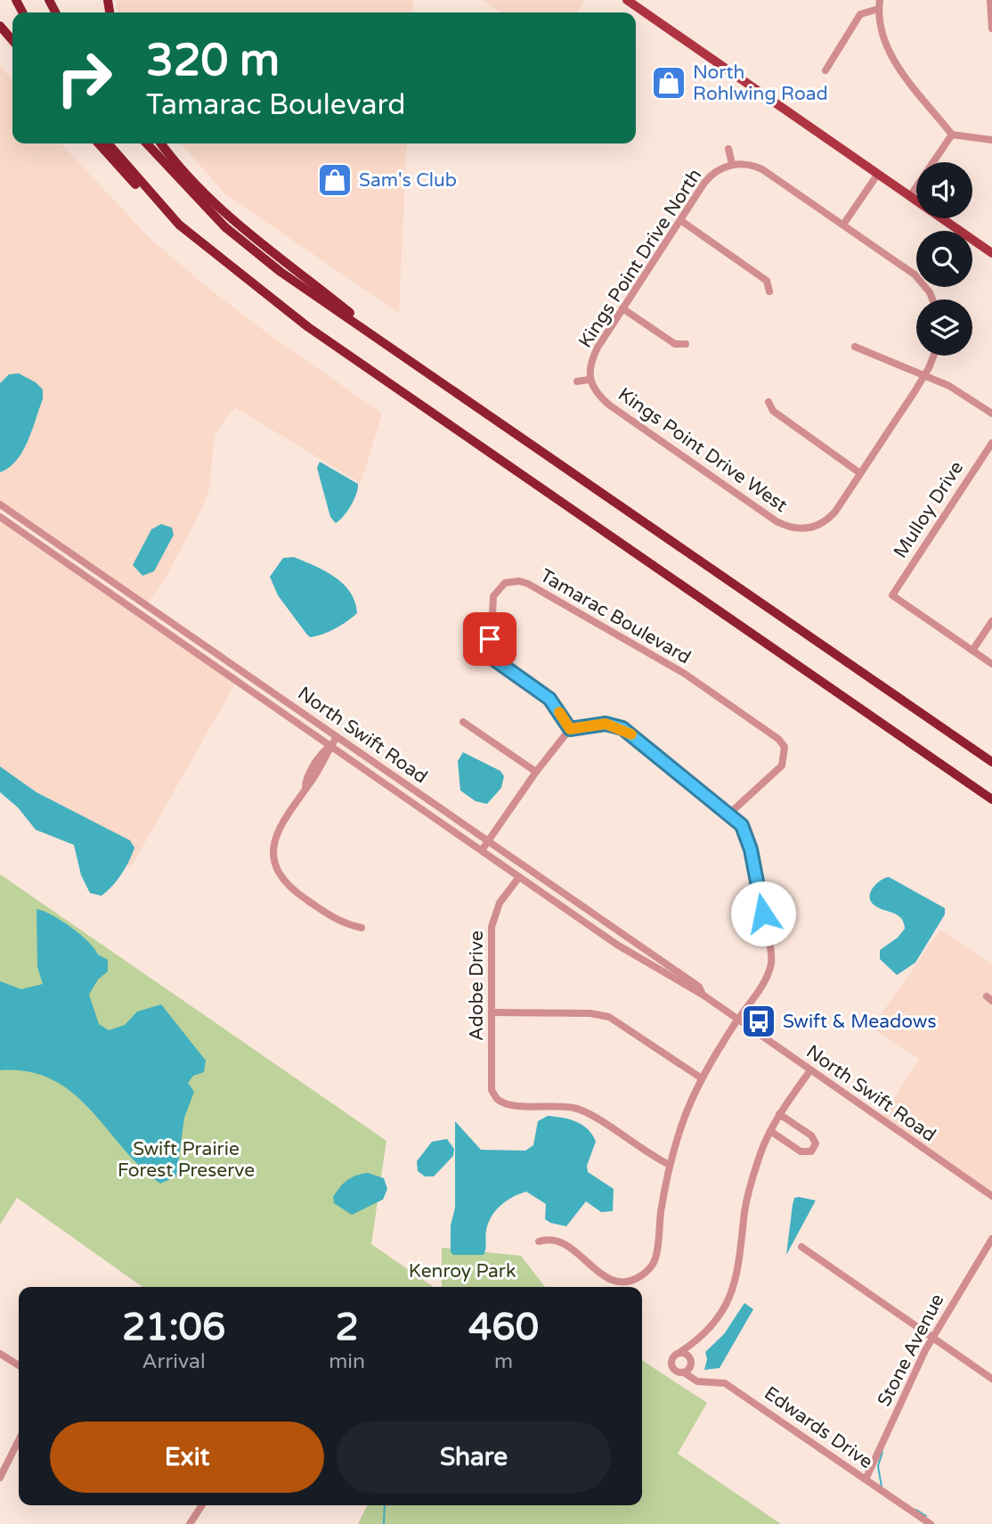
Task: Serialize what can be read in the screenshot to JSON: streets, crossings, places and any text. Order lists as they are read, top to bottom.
{
  "streets": {
    "street": [
      "Kings Point Drive North",
      "Kings Point Drive West",
      "Mulloy Drive",
      "Tamarac Boulevard",
      "North Swift Road",
      "Adobe Drive",
      "Stone Avenue",
      "Edwards Drive"
    ]
  },
  "crossings": [
    ["Kings Point Drive North", "Kings Point Drive West"],
    ["North Swift Road", "Adobe Drive"],
    ["Stone Avenue", "Edwards Drive"]
  ],
  "parks": ["Swift Prairie Forest Preserve", "Kenroy Park"],
  "places": {
    "shop": ["North Rohlwing Road", "Sam's Club"],
    "bus stop": ["Swift & Meadows"]
  },
  "page": {
    "turn": ["320 m", "Tamarac Boulevard"],
    "eta": [
      "21:06",
      "Arrival",
      "2",
      "min",
      "460",
      "m"
    ],
    "buttons": ["Exit", "Share"]
  }
}
